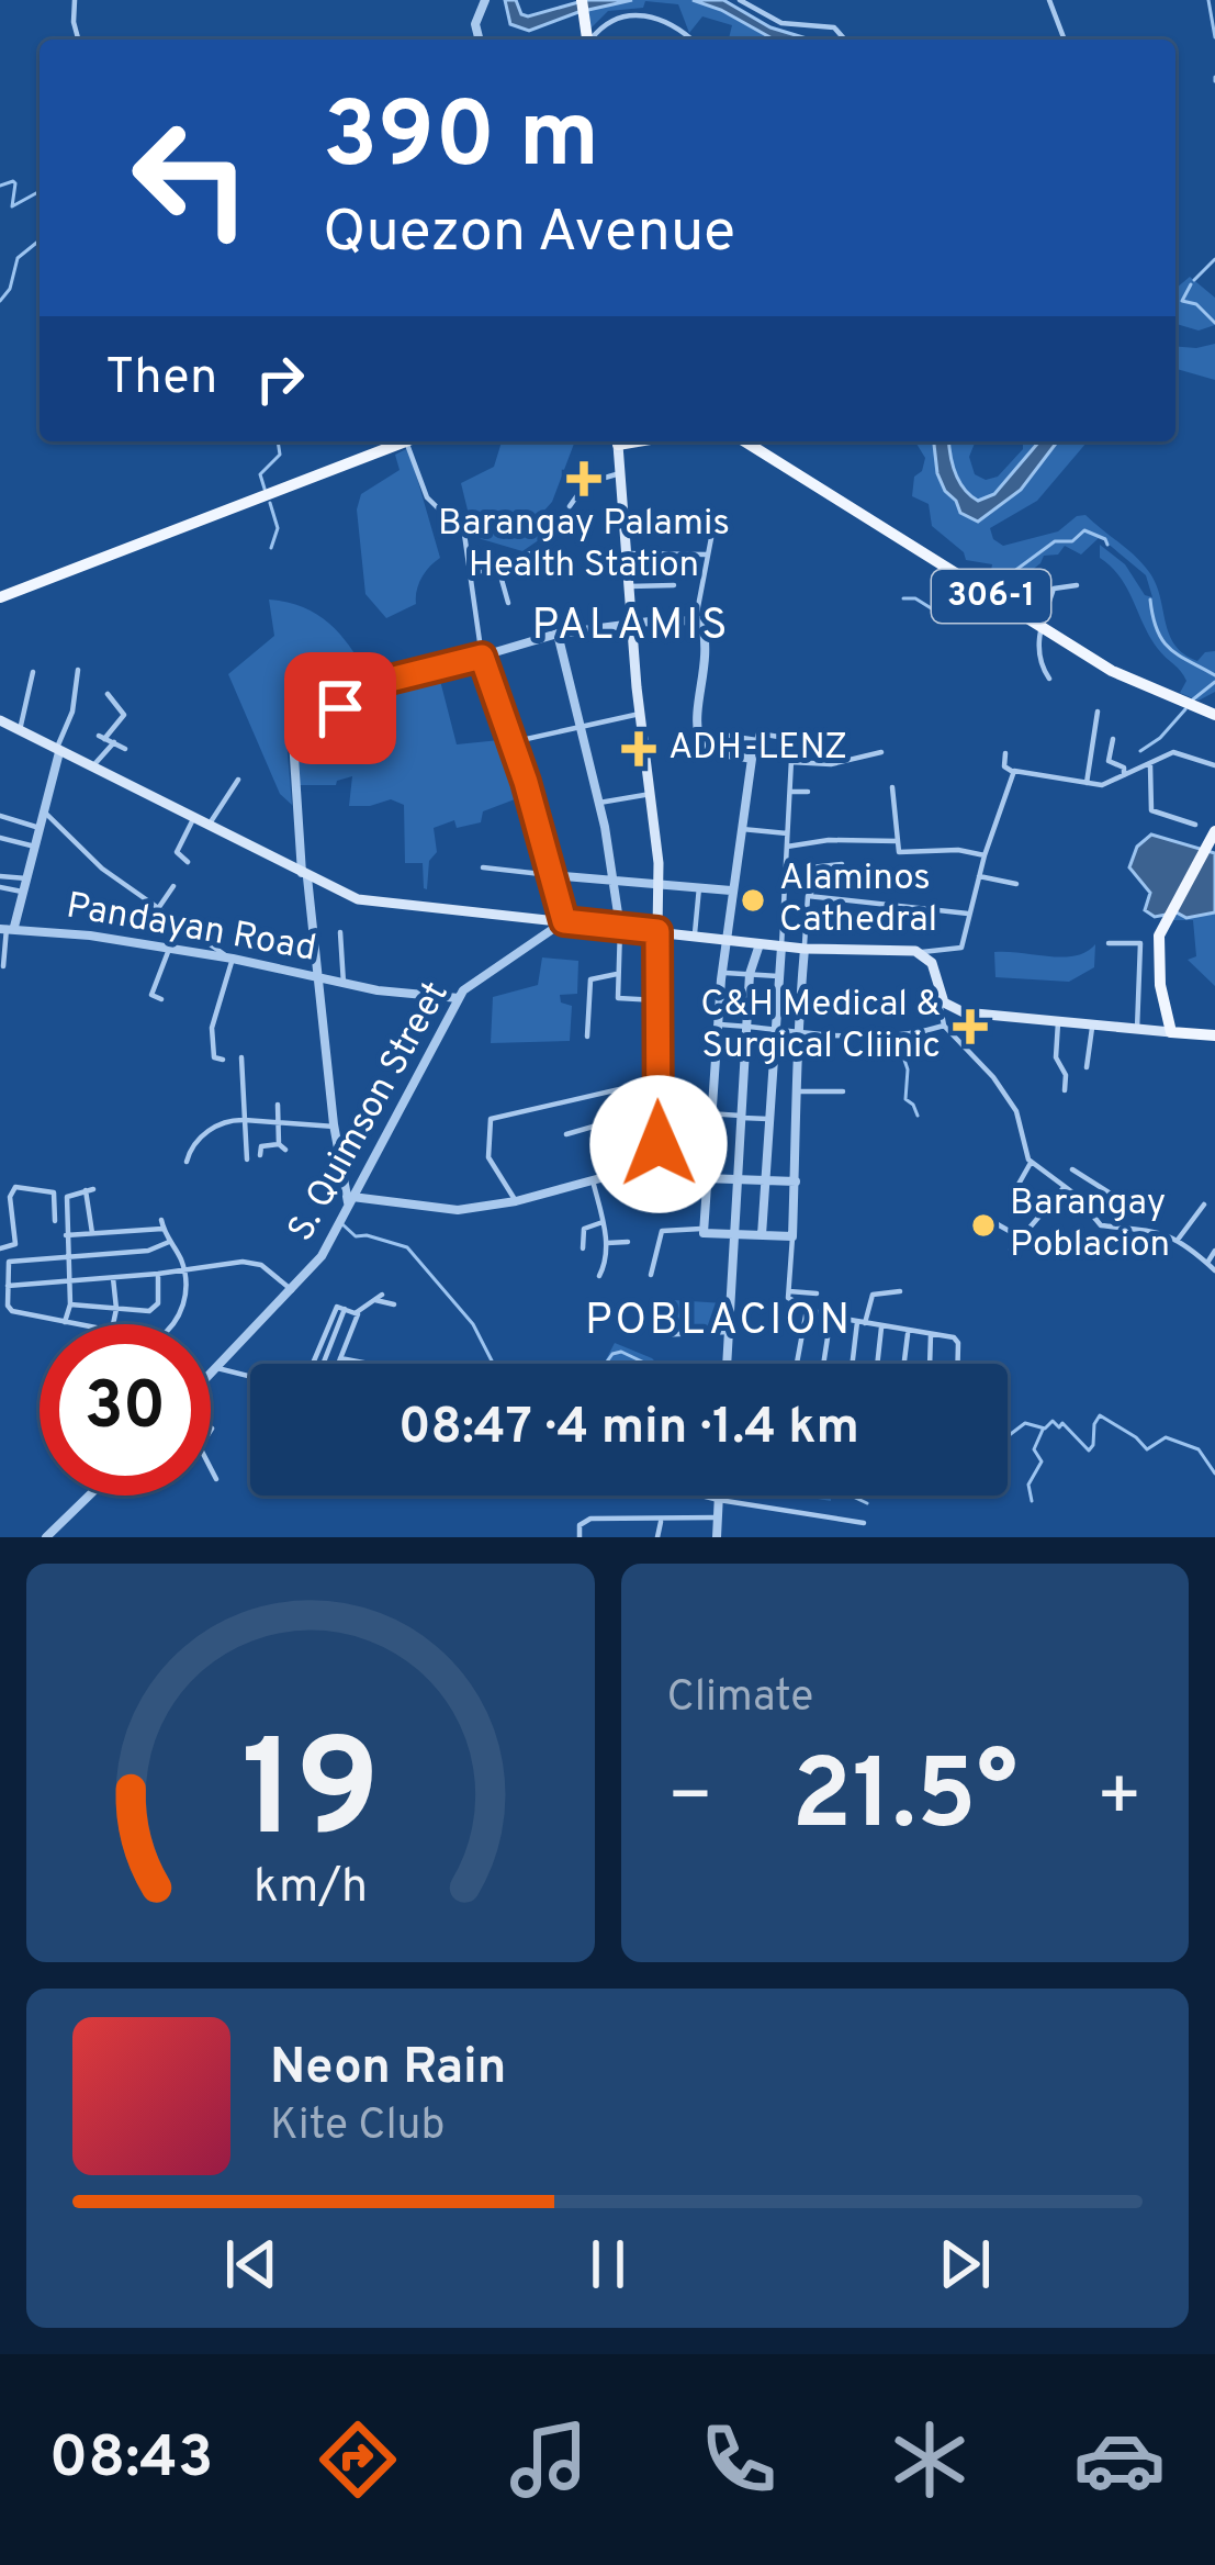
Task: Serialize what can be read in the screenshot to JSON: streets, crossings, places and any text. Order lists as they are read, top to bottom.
{
  "streets": {
    "main road": ["306-1"],
    "street": ["Pandayan Road", "S. Quimson Street"]
  },
  "crossings": [
    ["Pandayan Road", "S. Quimson Street"]
  ],
  "districts": ["PALAMIS", "POBLACION"],
  "places": {
    "health": ["Barangay Palamis Health Station", "ADH-LENZ", "C&H Medical & Surgical Cliinic"],
    "other": ["Alaminos Cathedral", "Barangay Poblacion"]
  },
  "page": {
    "turn": ["390 m", "Quezon Avenue"],
    "then": "Then",
    "limit": "30",
    "trip": "08:47 · 4 min · 1.4 km",
    "tile": "Climate",
    "heat": ["−", "21.5°", "+"],
    "song": ["Neon Rain", "Kite Club"],
    "tabs": "08:43",
    "gauge": ["19", "km/h"]
  }
}
